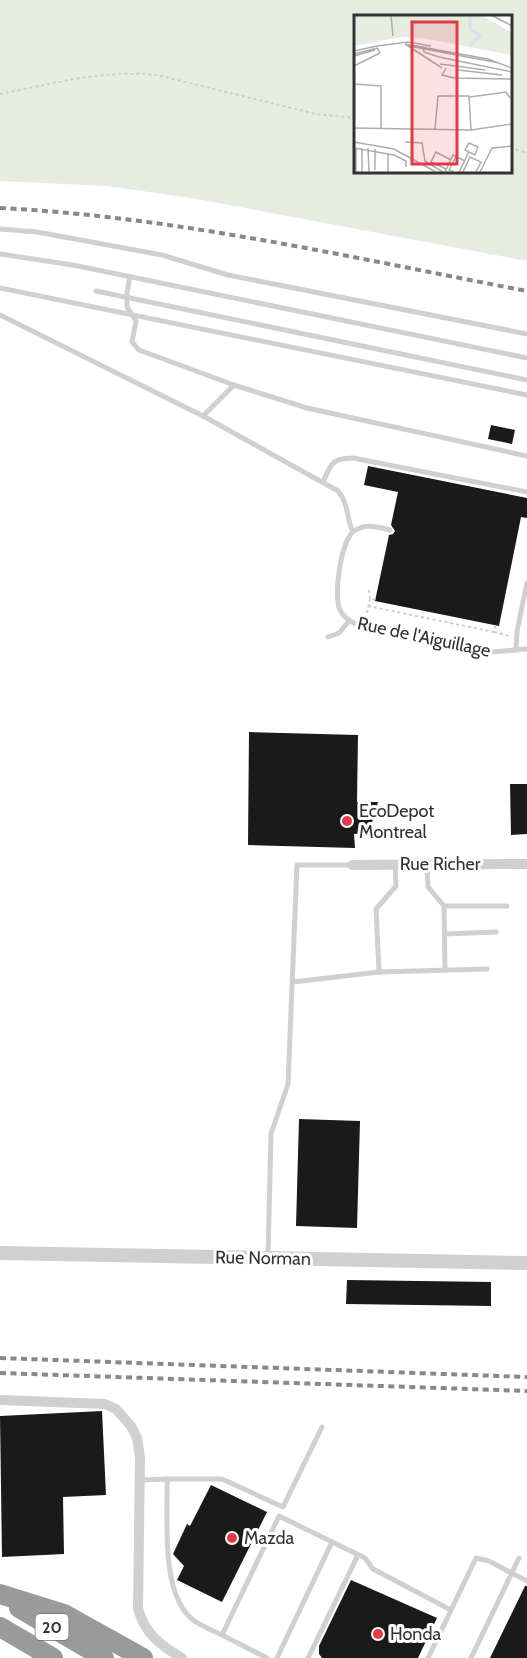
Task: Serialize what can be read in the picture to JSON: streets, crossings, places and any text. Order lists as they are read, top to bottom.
{
  "streets": {
    "highway": ["20"],
    "street": ["Rue Richer", "Rue Norman"],
    "lane": ["Rue de l'Aiguillage"]
  },
  "places": ["EcoDepot Montreal", "Mazda", "Honda"]
}
